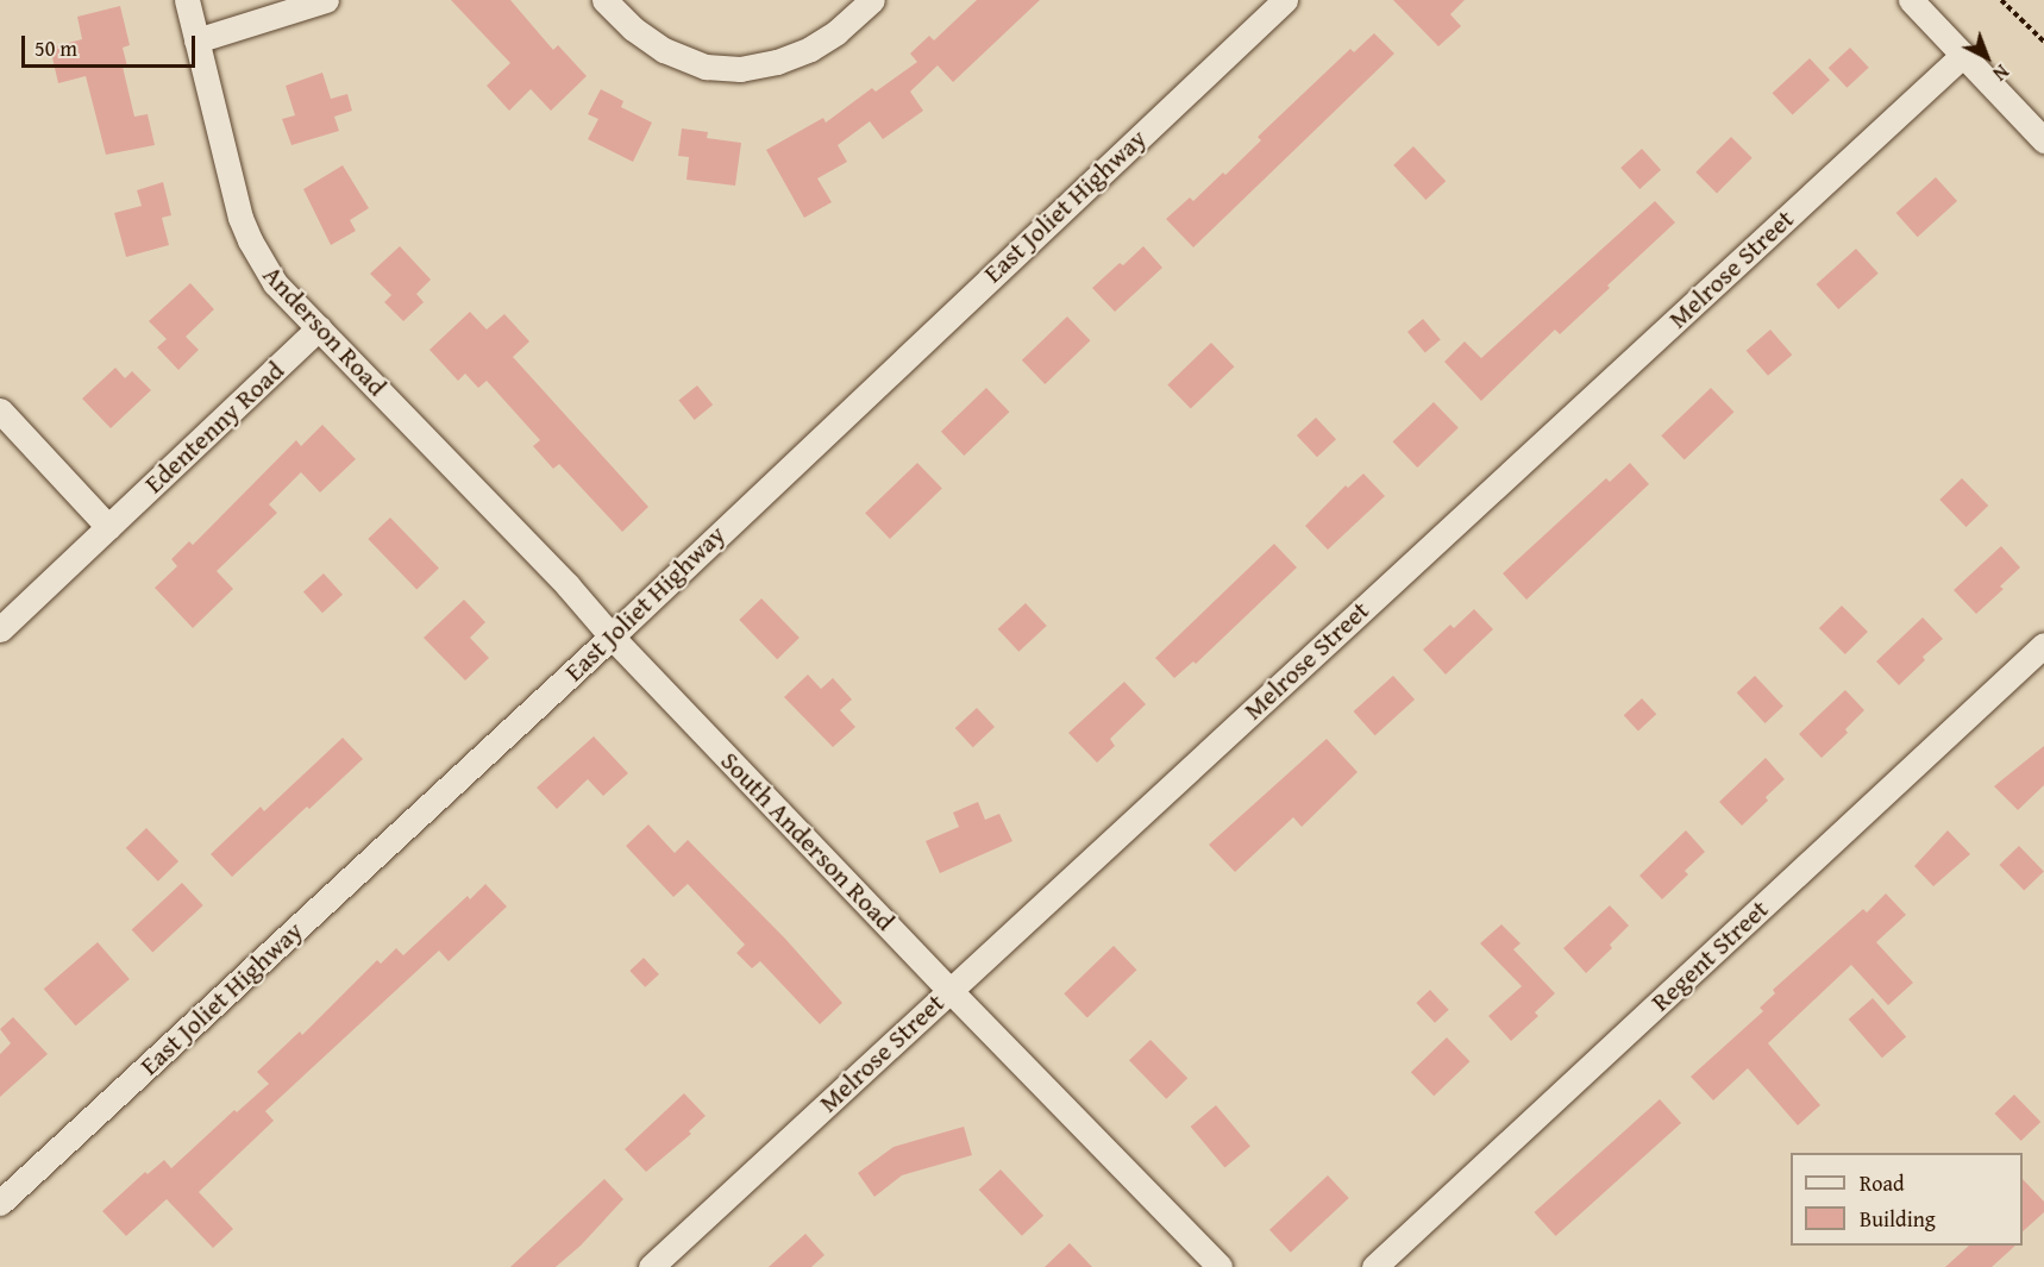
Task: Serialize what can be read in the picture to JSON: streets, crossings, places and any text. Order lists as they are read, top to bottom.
{
  "streets": {
    "street": [
      "East Joliet Highway",
      "Melrose Street",
      "Anderson Road",
      "Edentenny Road",
      "South Anderson Road",
      "Regent Street"
    ]
  },
  "crossings": [
    ["East Joliet Highway", "South Anderson Road"],
    ["Melrose Street", "South Anderson Road"],
    ["Anderson Road", "Edentenny Road"],
    ["Anderson Road", "South Anderson Road"]
  ],
  "legend": ["Road", "Building"],
  "scale_bar": "50 m",
  "north": "bottom right"
}
